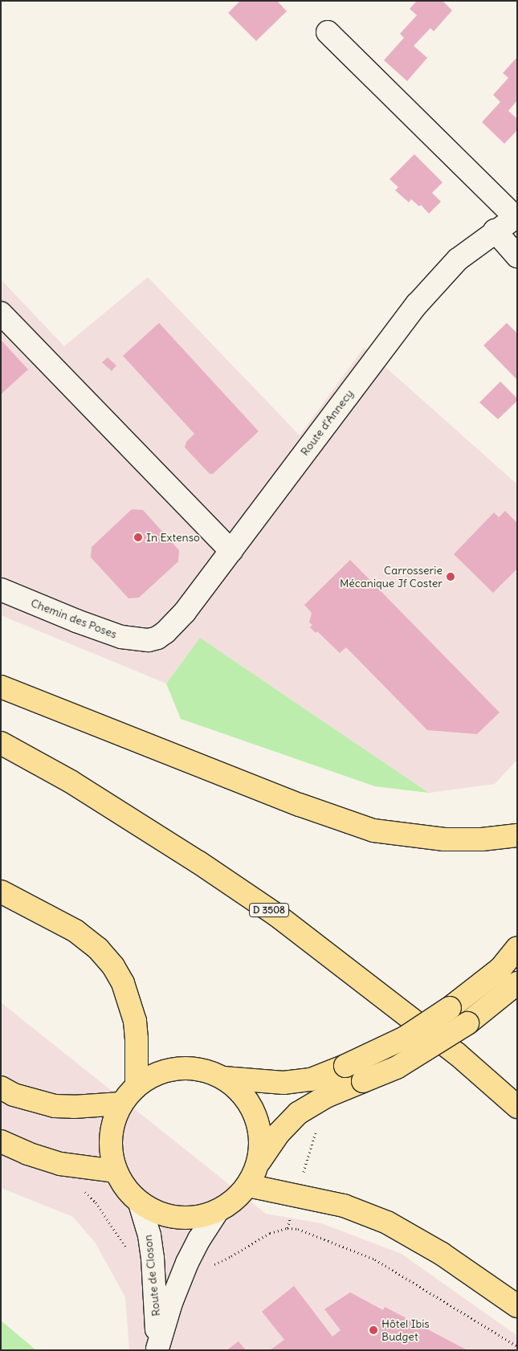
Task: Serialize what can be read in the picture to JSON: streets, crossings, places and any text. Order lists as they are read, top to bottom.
{
  "streets": {
    "main road": ["D 3508"],
    "street": ["Route d'Annecy", "Chemin des Poses", "Route de Closon"]
  },
  "crossings": [
    ["Route d'Annecy", "Chemin des Poses"]
  ],
  "places": ["In Extenso", "Carrosserie Mécanique Jf Coster", "Hôtel Ibis Budget"]
}
